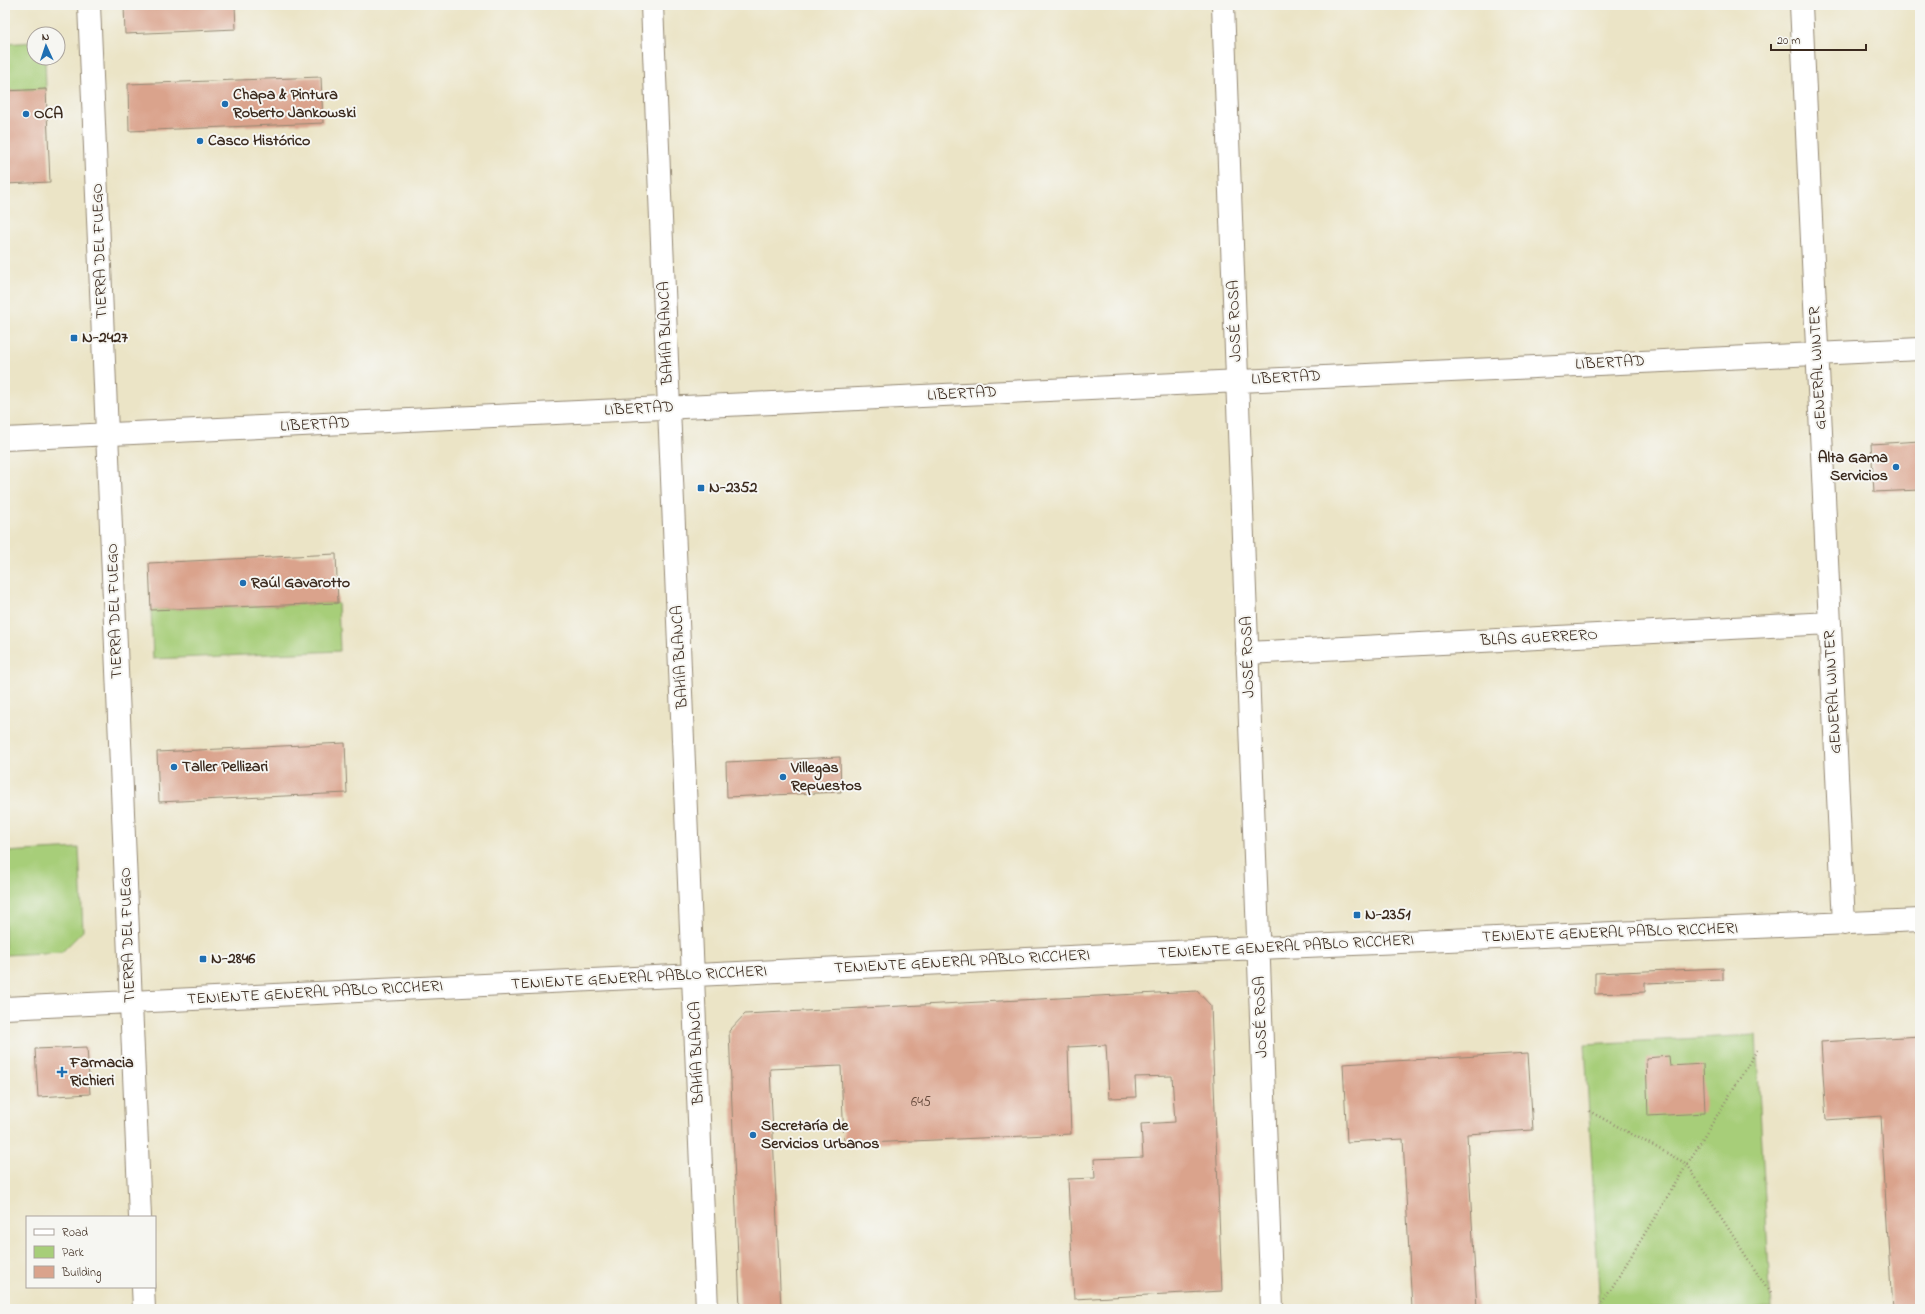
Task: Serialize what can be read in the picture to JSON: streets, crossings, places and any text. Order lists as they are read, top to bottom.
{
  "streets": {
    "street": [
      "TIERRA DEL FUEGO",
      "JOSÉ ROSA",
      "BAHÍA BLANCA",
      "LIBERTAD",
      "GENERAL WINTER",
      "BLAS GUERRERO",
      "TENIENTE GENERAL PABLO RICCHERI"
    ]
  },
  "crossings": [
    ["TIERRA DEL FUEGO", "LIBERTAD"],
    ["TIERRA DEL FUEGO", "TENIENTE GENERAL PABLO RICCHERI"],
    ["JOSÉ ROSA", "LIBERTAD"],
    ["JOSÉ ROSA", "BLAS GUERRERO"],
    ["JOSÉ ROSA", "TENIENTE GENERAL PABLO RICCHERI"],
    ["BAHÍA BLANCA", "LIBERTAD"],
    ["BAHÍA BLANCA", "TENIENTE GENERAL PABLO RICCHERI"],
    ["LIBERTAD", "GENERAL WINTER"],
    ["GENERAL WINTER", "BLAS GUERRERO"],
    ["GENERAL WINTER", "TENIENTE GENERAL PABLO RICCHERI"]
  ],
  "places": {
    "other": [
      "Chapa & Pintura Roberto Jankowski",
      "OCA",
      "Casco Histórico",
      "Alta Gama Servicios",
      "Raúl Gavarotto",
      "Taller Pellizari",
      "Villegas Repuestos",
      "Secretaría de Servicios Urbanos"
    ],
    "transit": [
      "N-2427",
      "N-2352",
      "N-2351",
      "N-2846"
    ],
    "health": ["Farmacia Richieri"]
  },
  "house_numbers": ["645"],
  "legend": ["Road", "Park", "Building"],
  "scale_bar": "20 m",
  "north": "top"
}
